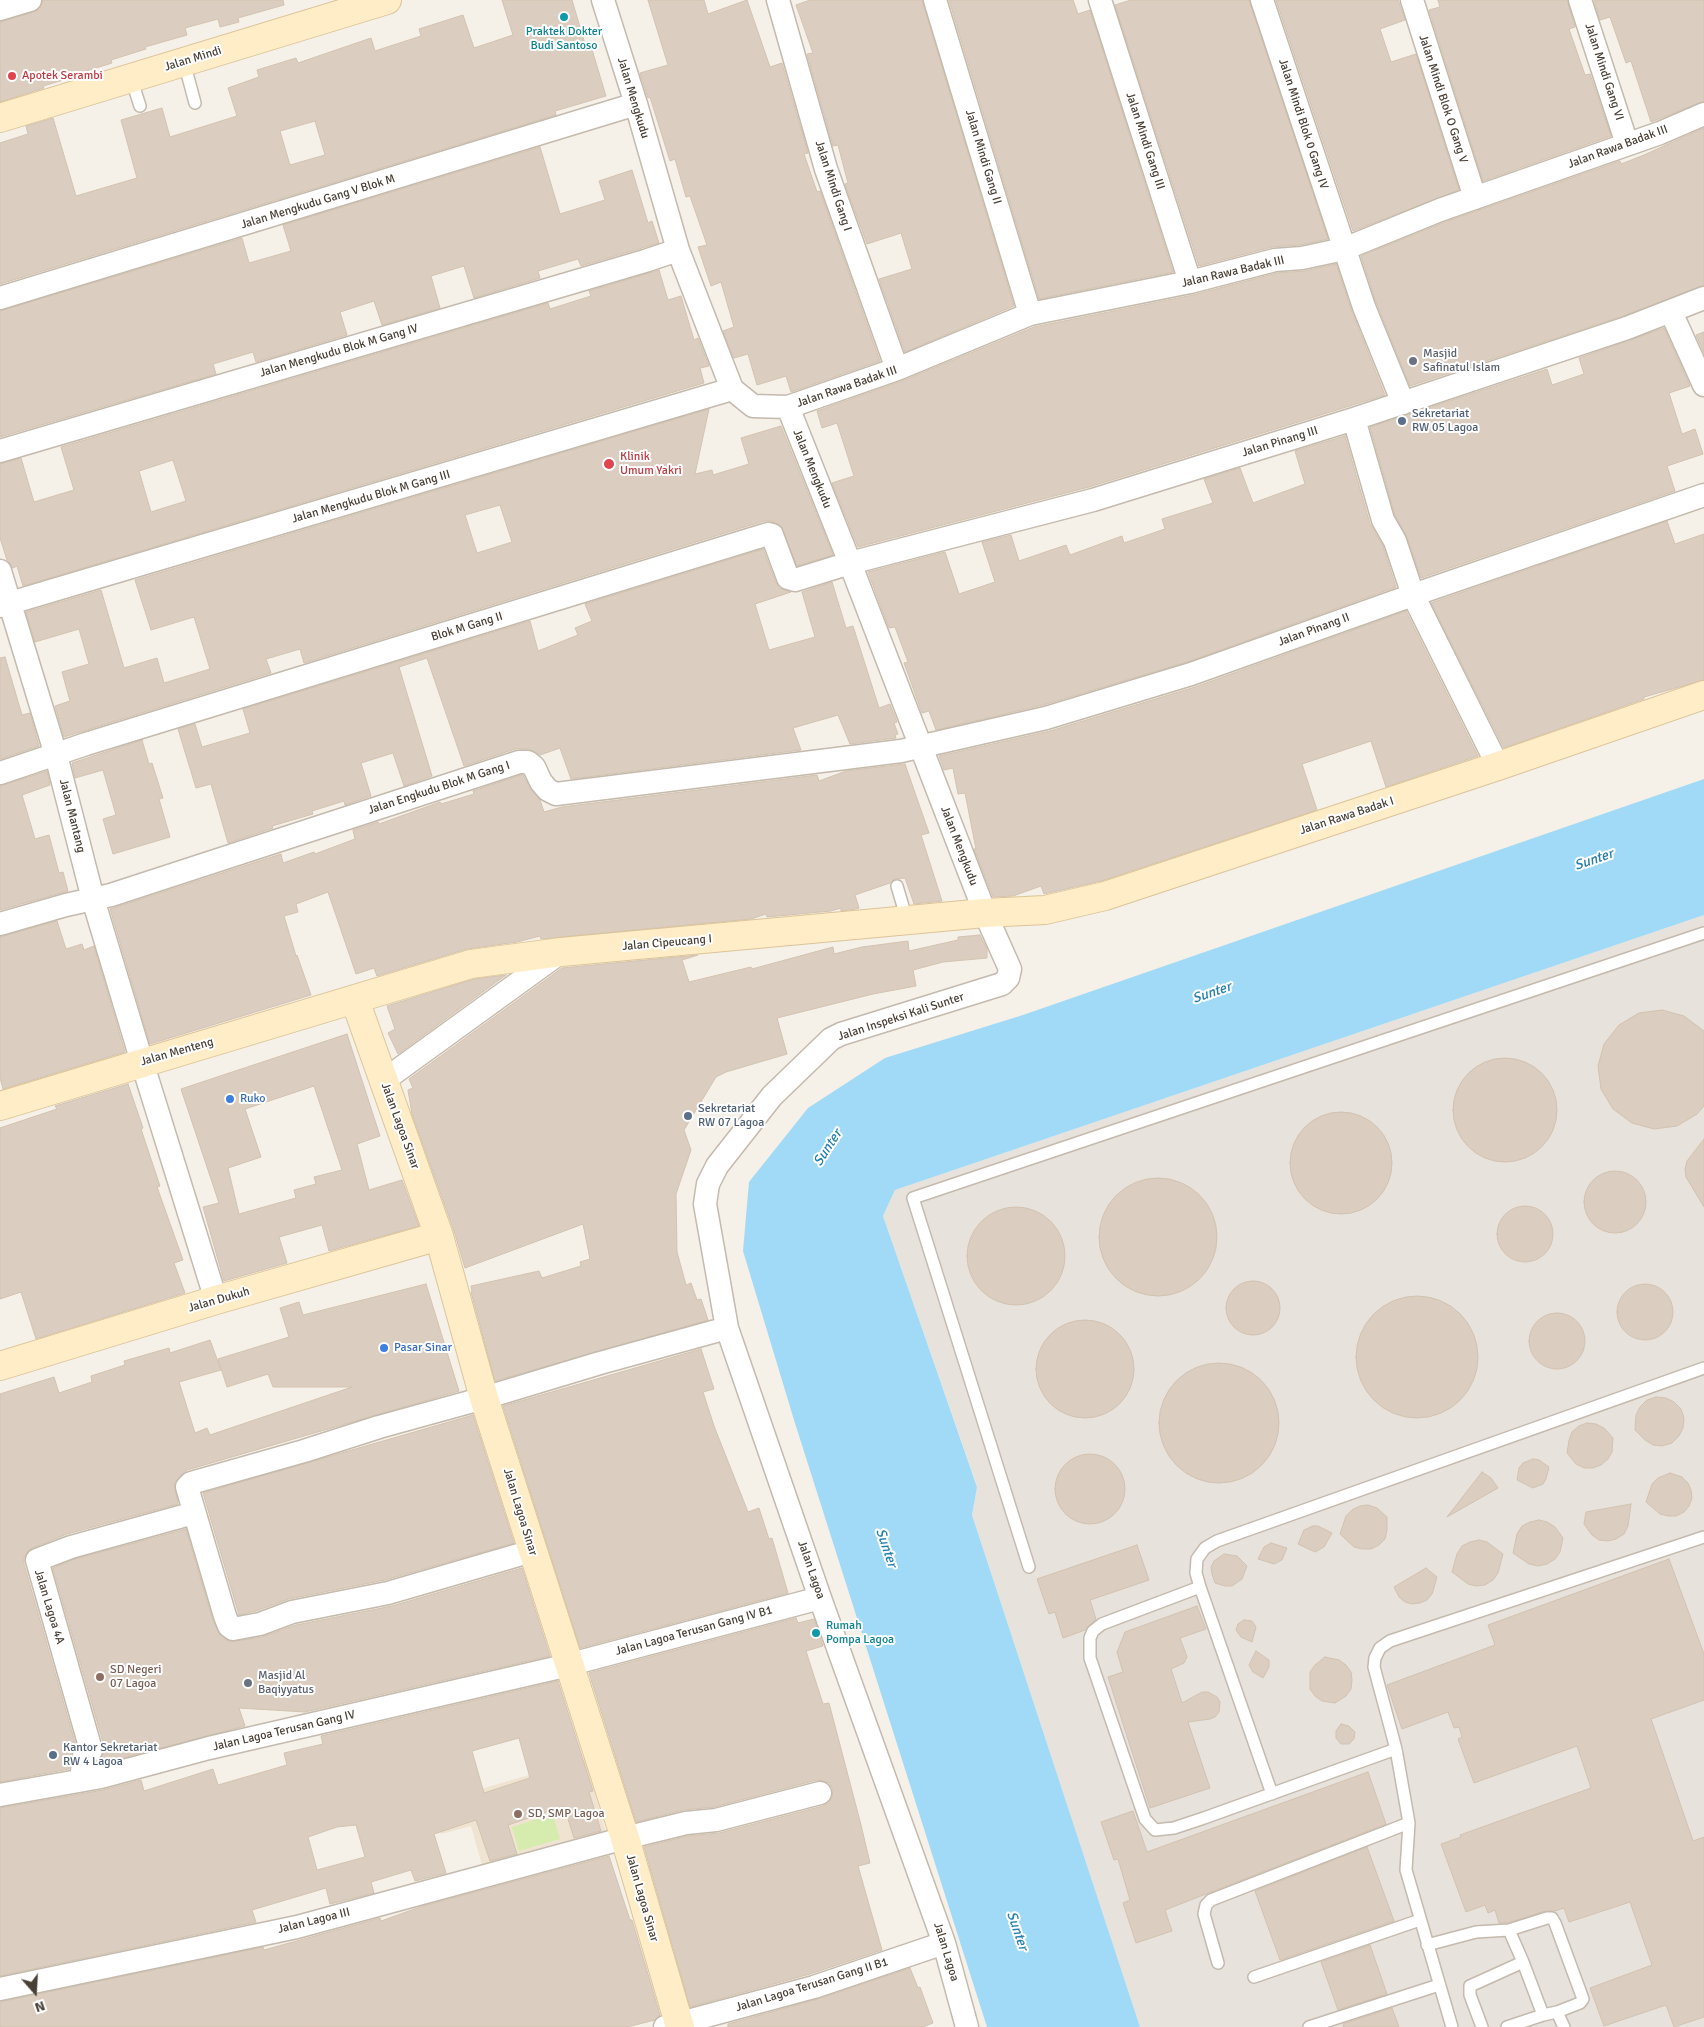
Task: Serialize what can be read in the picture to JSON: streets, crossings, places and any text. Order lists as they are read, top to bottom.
{
  "streets": {
    "street": [
      "Jalan Mindi",
      "Jalan Mindi Gang VI",
      "Jalan Mengkudu",
      "Jalan Mindi Blok O Gang V",
      "Jalan Mindi Blok 0 Gang IV",
      "Jalan Mindi Gang III",
      "Jalan Rawa Badak III",
      "Jalan Mindi Gang II",
      "Jalan Mindi Gang I",
      "Jalan Mengkudu Gang V Blok M",
      "Jalan Mengkudu Blok M Gang IV",
      "Jalan Pinang III",
      "Jalan Mengkudu Blok M Gang III",
      "Blok M Gang II",
      "Jalan Pinang II",
      "Jalan Engkudu Blok M Gang I",
      "Jalan Mantang",
      "Jalan Rawa Badak I",
      "Jalan Cipeucang I",
      "Jalan Inspeksi Kali Sunter",
      "Jalan Menteng",
      "Jalan Lagoa Sinar",
      "Jalan Dukuh",
      "Jalan Lagoa",
      "Jalan Lagoa 4A",
      "Jalan Lagoa Terusan Gang IV B1",
      "Jalan Lagoa Terusan Gang IV",
      "Jalan Lagoa III",
      "Jalan Lagoa Terusan Gang II B1"
    ]
  },
  "crossings": [
    ["Jalan Mindi Gang VI", "Jalan Rawa Badak III"],
    ["Jalan Mengkudu", "Jalan Rawa Badak III"],
    ["Jalan Mengkudu", "Jalan Mengkudu Gang V Blok M"],
    ["Jalan Mengkudu", "Jalan Mengkudu Blok M Gang IV"],
    ["Jalan Mengkudu", "Jalan Pinang III"],
    ["Jalan Mengkudu", "Jalan Mengkudu Blok M Gang III"],
    ["Jalan Mengkudu", "Blok M Gang II"],
    ["Jalan Mengkudu", "Jalan Pinang II"],
    ["Jalan Mengkudu", "Jalan Engkudu Blok M Gang I"],
    ["Jalan Mengkudu", "Jalan Rawa Badak I"],
    ["Jalan Mengkudu", "Jalan Cipeucang I"],
    ["Jalan Mengkudu", "Jalan Inspeksi Kali Sunter"],
    ["Jalan Mindi Blok O Gang V", "Jalan Rawa Badak III"],
    ["Jalan Mindi Blok 0 Gang IV", "Jalan Rawa Badak III"],
    ["Jalan Mindi Blok 0 Gang IV", "Jalan Pinang III"],
    ["Jalan Mindi Gang III", "Jalan Rawa Badak III"],
    ["Jalan Rawa Badak III", "Jalan Mindi Gang II"],
    ["Jalan Rawa Badak III", "Jalan Mindi Gang I"],
    ["Jalan Pinang III", "Blok M Gang II"],
    ["Jalan Mengkudu Blok M Gang III", "Jalan Mantang"],
    ["Blok M Gang II", "Jalan Mantang"],
    ["Jalan Pinang II", "Jalan Engkudu Blok M Gang I"],
    ["Jalan Engkudu Blok M Gang I", "Jalan Mantang"],
    ["Jalan Mantang", "Jalan Menteng"],
    ["Jalan Mantang", "Jalan Dukuh"],
    ["Jalan Rawa Badak I", "Jalan Cipeucang I"],
    ["Jalan Cipeucang I", "Jalan Menteng"],
    ["Jalan Cipeucang I", "Jalan Lagoa Sinar"],
    ["Jalan Inspeksi Kali Sunter", "Jalan Lagoa"],
    ["Jalan Menteng", "Jalan Lagoa Sinar"],
    ["Jalan Lagoa Sinar", "Jalan Dukuh"],
    ["Jalan Lagoa Sinar", "Jalan Lagoa Terusan Gang IV B1"],
    ["Jalan Lagoa Sinar", "Jalan Lagoa Terusan Gang IV"],
    ["Jalan Lagoa Sinar", "Jalan Lagoa III"],
    ["Jalan Lagoa Sinar", "Jalan Lagoa Terusan Gang II B1"],
    ["Jalan Lagoa", "Jalan Lagoa Terusan Gang IV B1"],
    ["Jalan Lagoa", "Jalan Lagoa Terusan Gang II B1"],
    ["Jalan Lagoa 4A", "Jalan Lagoa Terusan Gang IV"],
    ["Jalan Lagoa Terusan Gang IV B1", "Jalan Lagoa Terusan Gang IV"]
  ],
  "water": ["Sunter"],
  "places": [
    "Praktek Dokter Budi Santoso",
    "Apotek Serambi",
    "Masjid Safinatul Islam",
    "Sekretariat RW 05 Lagoa",
    "Klinik Umum Yakri",
    "Ruko",
    "Sekretariat RW 07 Lagoa",
    "Pasar Sinar",
    "Rumah Pompa Lagoa",
    "SD Negeri 07 Lagoa",
    "Masjid Al Baqiyyatus",
    "Kantor Sekretariat RW 4 Lagoa",
    "SD, SMP Lagoa"
  ],
  "north": "bottom"
}
